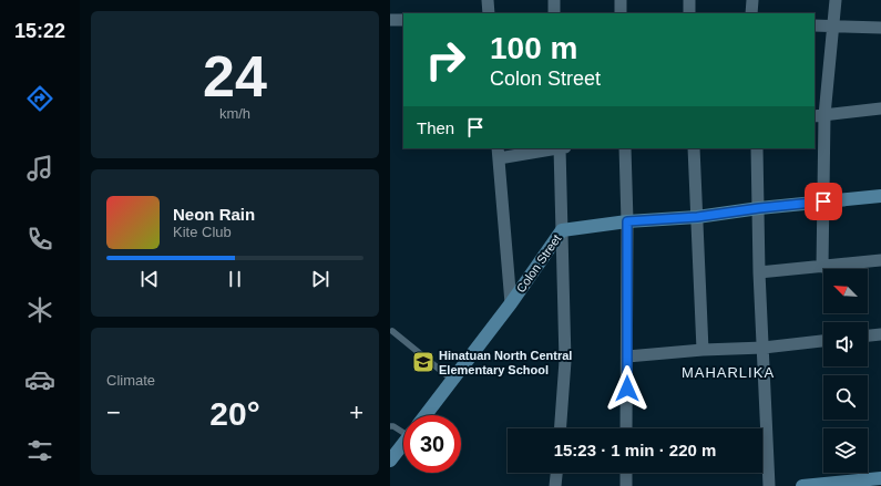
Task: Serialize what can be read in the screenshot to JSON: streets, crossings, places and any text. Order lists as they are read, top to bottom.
{
  "streets": {
    "main road": ["Colon Street"]
  },
  "districts": ["MAHARLIKA"],
  "places": {
    "school or university": ["Hinatuan North Central Elementary School"]
  },
  "north": "top left",
  "page": {
    "tabs": "15:22",
    "tile": [
      ["24", "km/h"],
      "Climate"
    ],
    "turn": ["100 m", "Colon Street"],
    "then": "Then",
    "song": ["Neon Rain", "Kite Club"],
    "heat": ["−", "20°", "+"],
    "limit": "30",
    "trip": "15:23 · 1 min · 220 m"
  }
}
